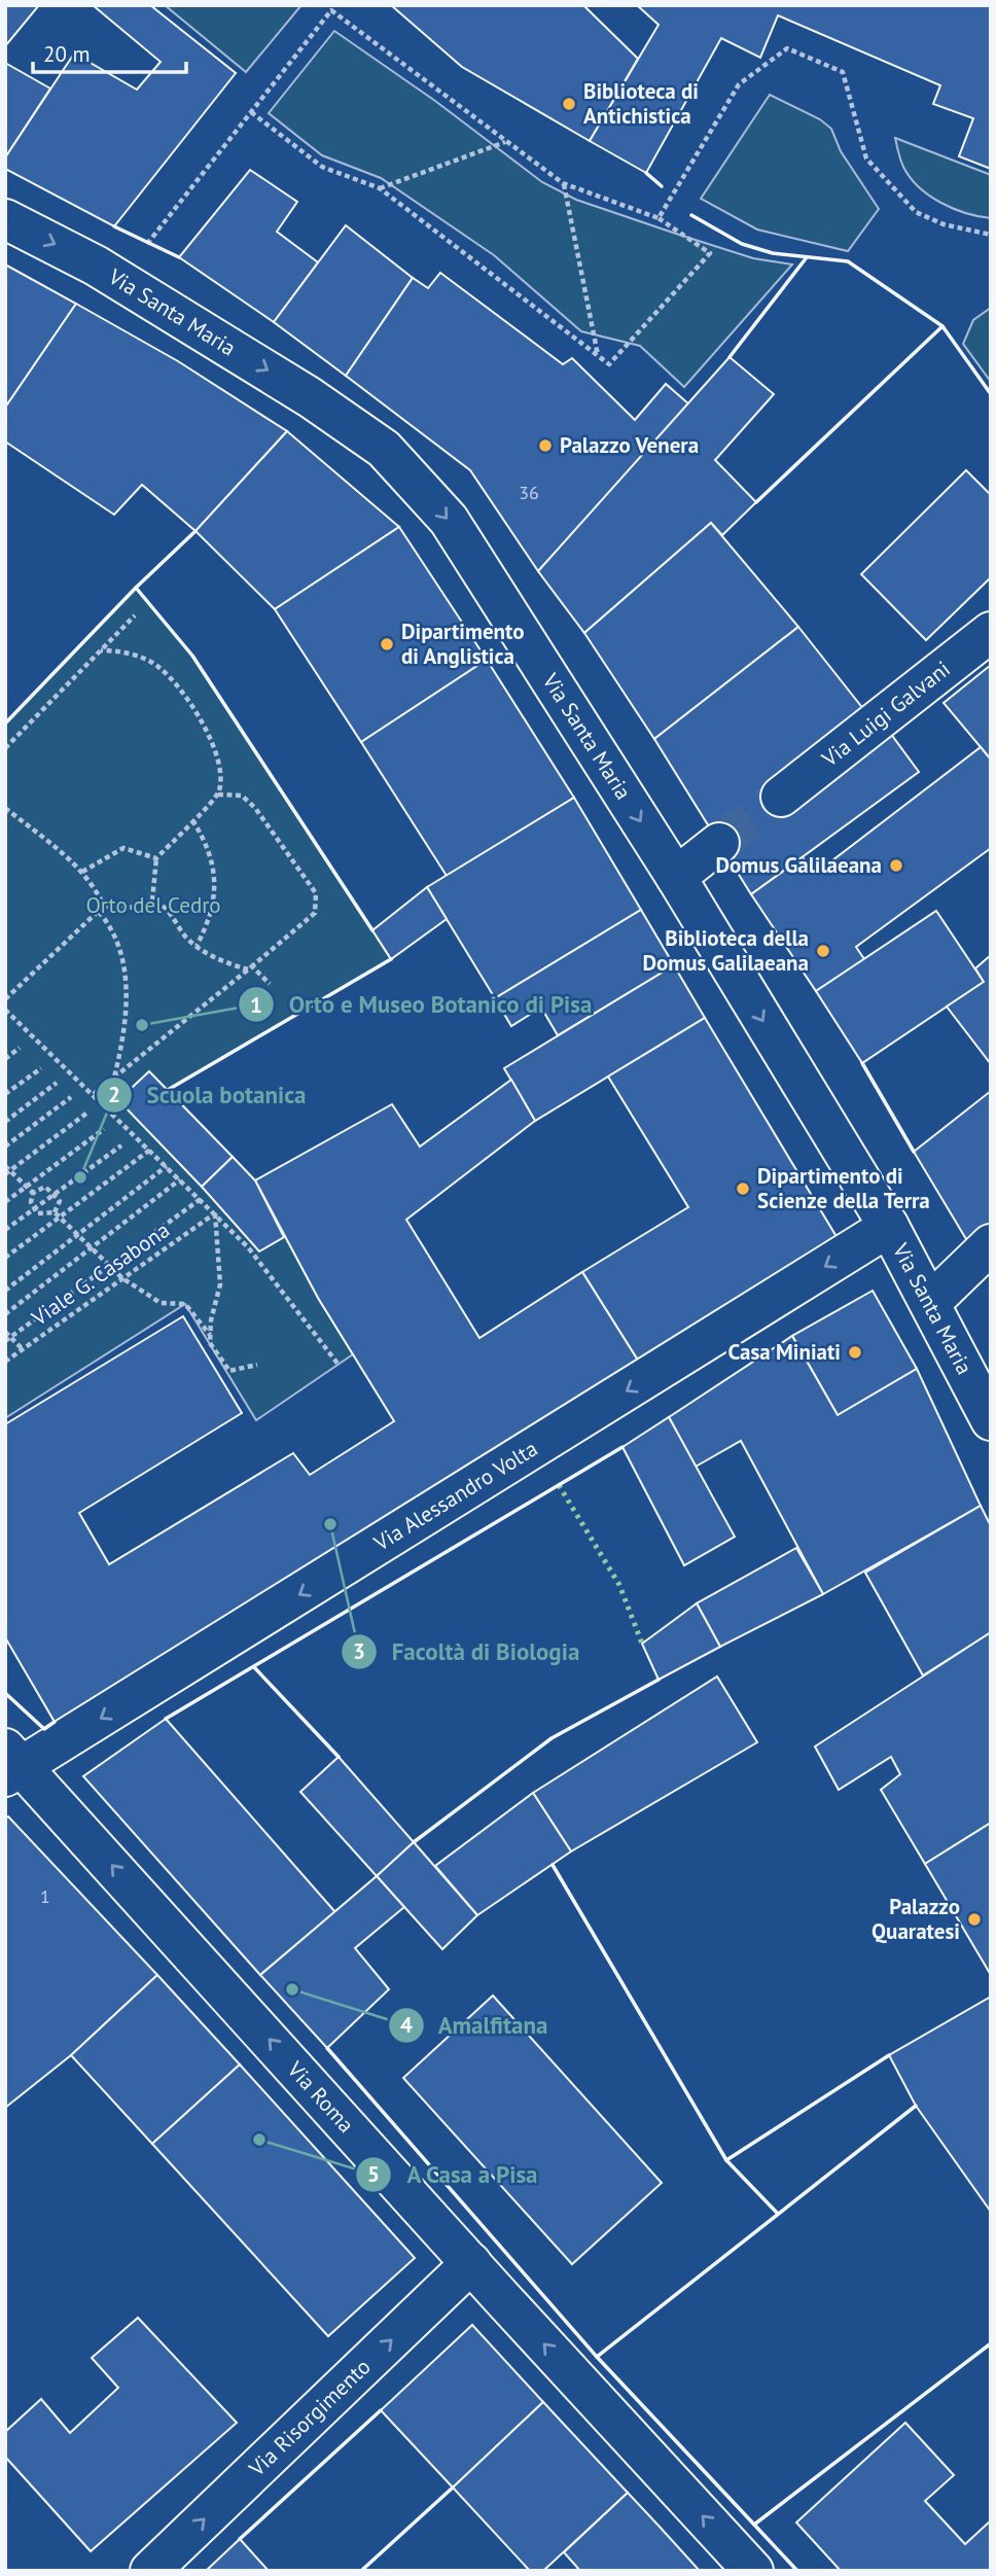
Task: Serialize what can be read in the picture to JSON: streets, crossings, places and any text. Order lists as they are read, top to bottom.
{
  "streets": {
    "street": [
      "Via Santa Maria",
      "Via Luigi Galvani",
      "Via Alessandro Volta",
      "Via Roma",
      "Via Risorgimento"
    ],
    "path": ["Viale G. Casabona"]
  },
  "crossings": [
    ["Via Santa Maria", "Via Alessandro Volta"],
    ["Via Alessandro Volta", "Via Roma"],
    ["Via Roma", "Via Risorgimento"]
  ],
  "one_way": [
    "Via Santa Maria",
    "Via Alessandro Volta",
    "Via Roma",
    "Via Risorgimento"
  ],
  "parks": ["Orto del Cedro"],
  "places": [
    "Biblioteca di Antichistica",
    "Palazzo Venera",
    "Dipartimento di Anglistica",
    "Domus Galilaeana",
    "Biblioteca della Domus Galilaeana",
    "Orto e Museo Botanico di Pisa",
    "Scuola botanica",
    "Dipartimento di Scienze della Terra",
    "Casa Miniati",
    "Facoltà di Biologia",
    "Palazzo Quaratesi",
    "Amalfitana",
    "A Casa a Pisa"
  ],
  "house_numbers": ["36", "1"],
  "scale_bar": "20 m"
}
